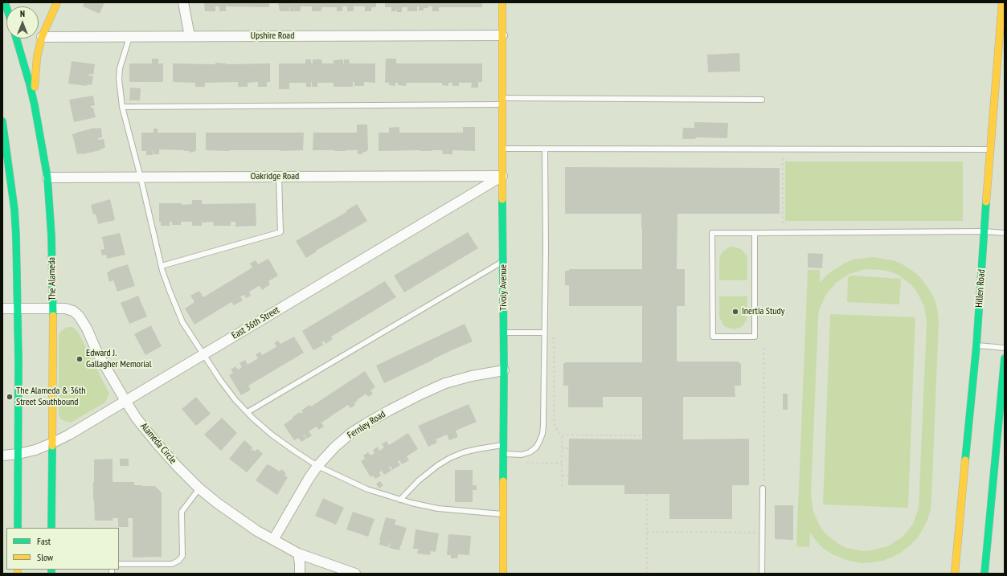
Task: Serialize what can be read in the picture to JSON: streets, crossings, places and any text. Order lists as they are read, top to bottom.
{
  "streets": {
    "main road": ["The Alameda", "Tivoly Avenue", "Hillen Road"],
    "street": [
      "Upshire Road",
      "Oakridge Road",
      "East 36th Street",
      "Fernley Road",
      "Alameda Circle"
    ]
  },
  "crossings": [
    ["Upshire Road", "Tivoly Avenue"],
    ["Oakridge Road", "The Alameda"],
    ["Oakridge Road", "Tivoly Avenue"],
    ["Oakridge Road", "East 36th Street"],
    ["The Alameda", "East 36th Street"],
    ["The Alameda", "Alameda Circle"],
    ["Tivoly Avenue", "East 36th Street"],
    ["Tivoly Avenue", "Fernley Road"],
    ["East 36th Street", "Alameda Circle"],
    ["Fernley Road", "Alameda Circle"]
  ],
  "places": ["Inertia Study", "Edward J. Gallagher Memorial", "The Alameda & 36th Street Southbound"],
  "legend": ["Fast", "Slow"],
  "north": "top"
}
